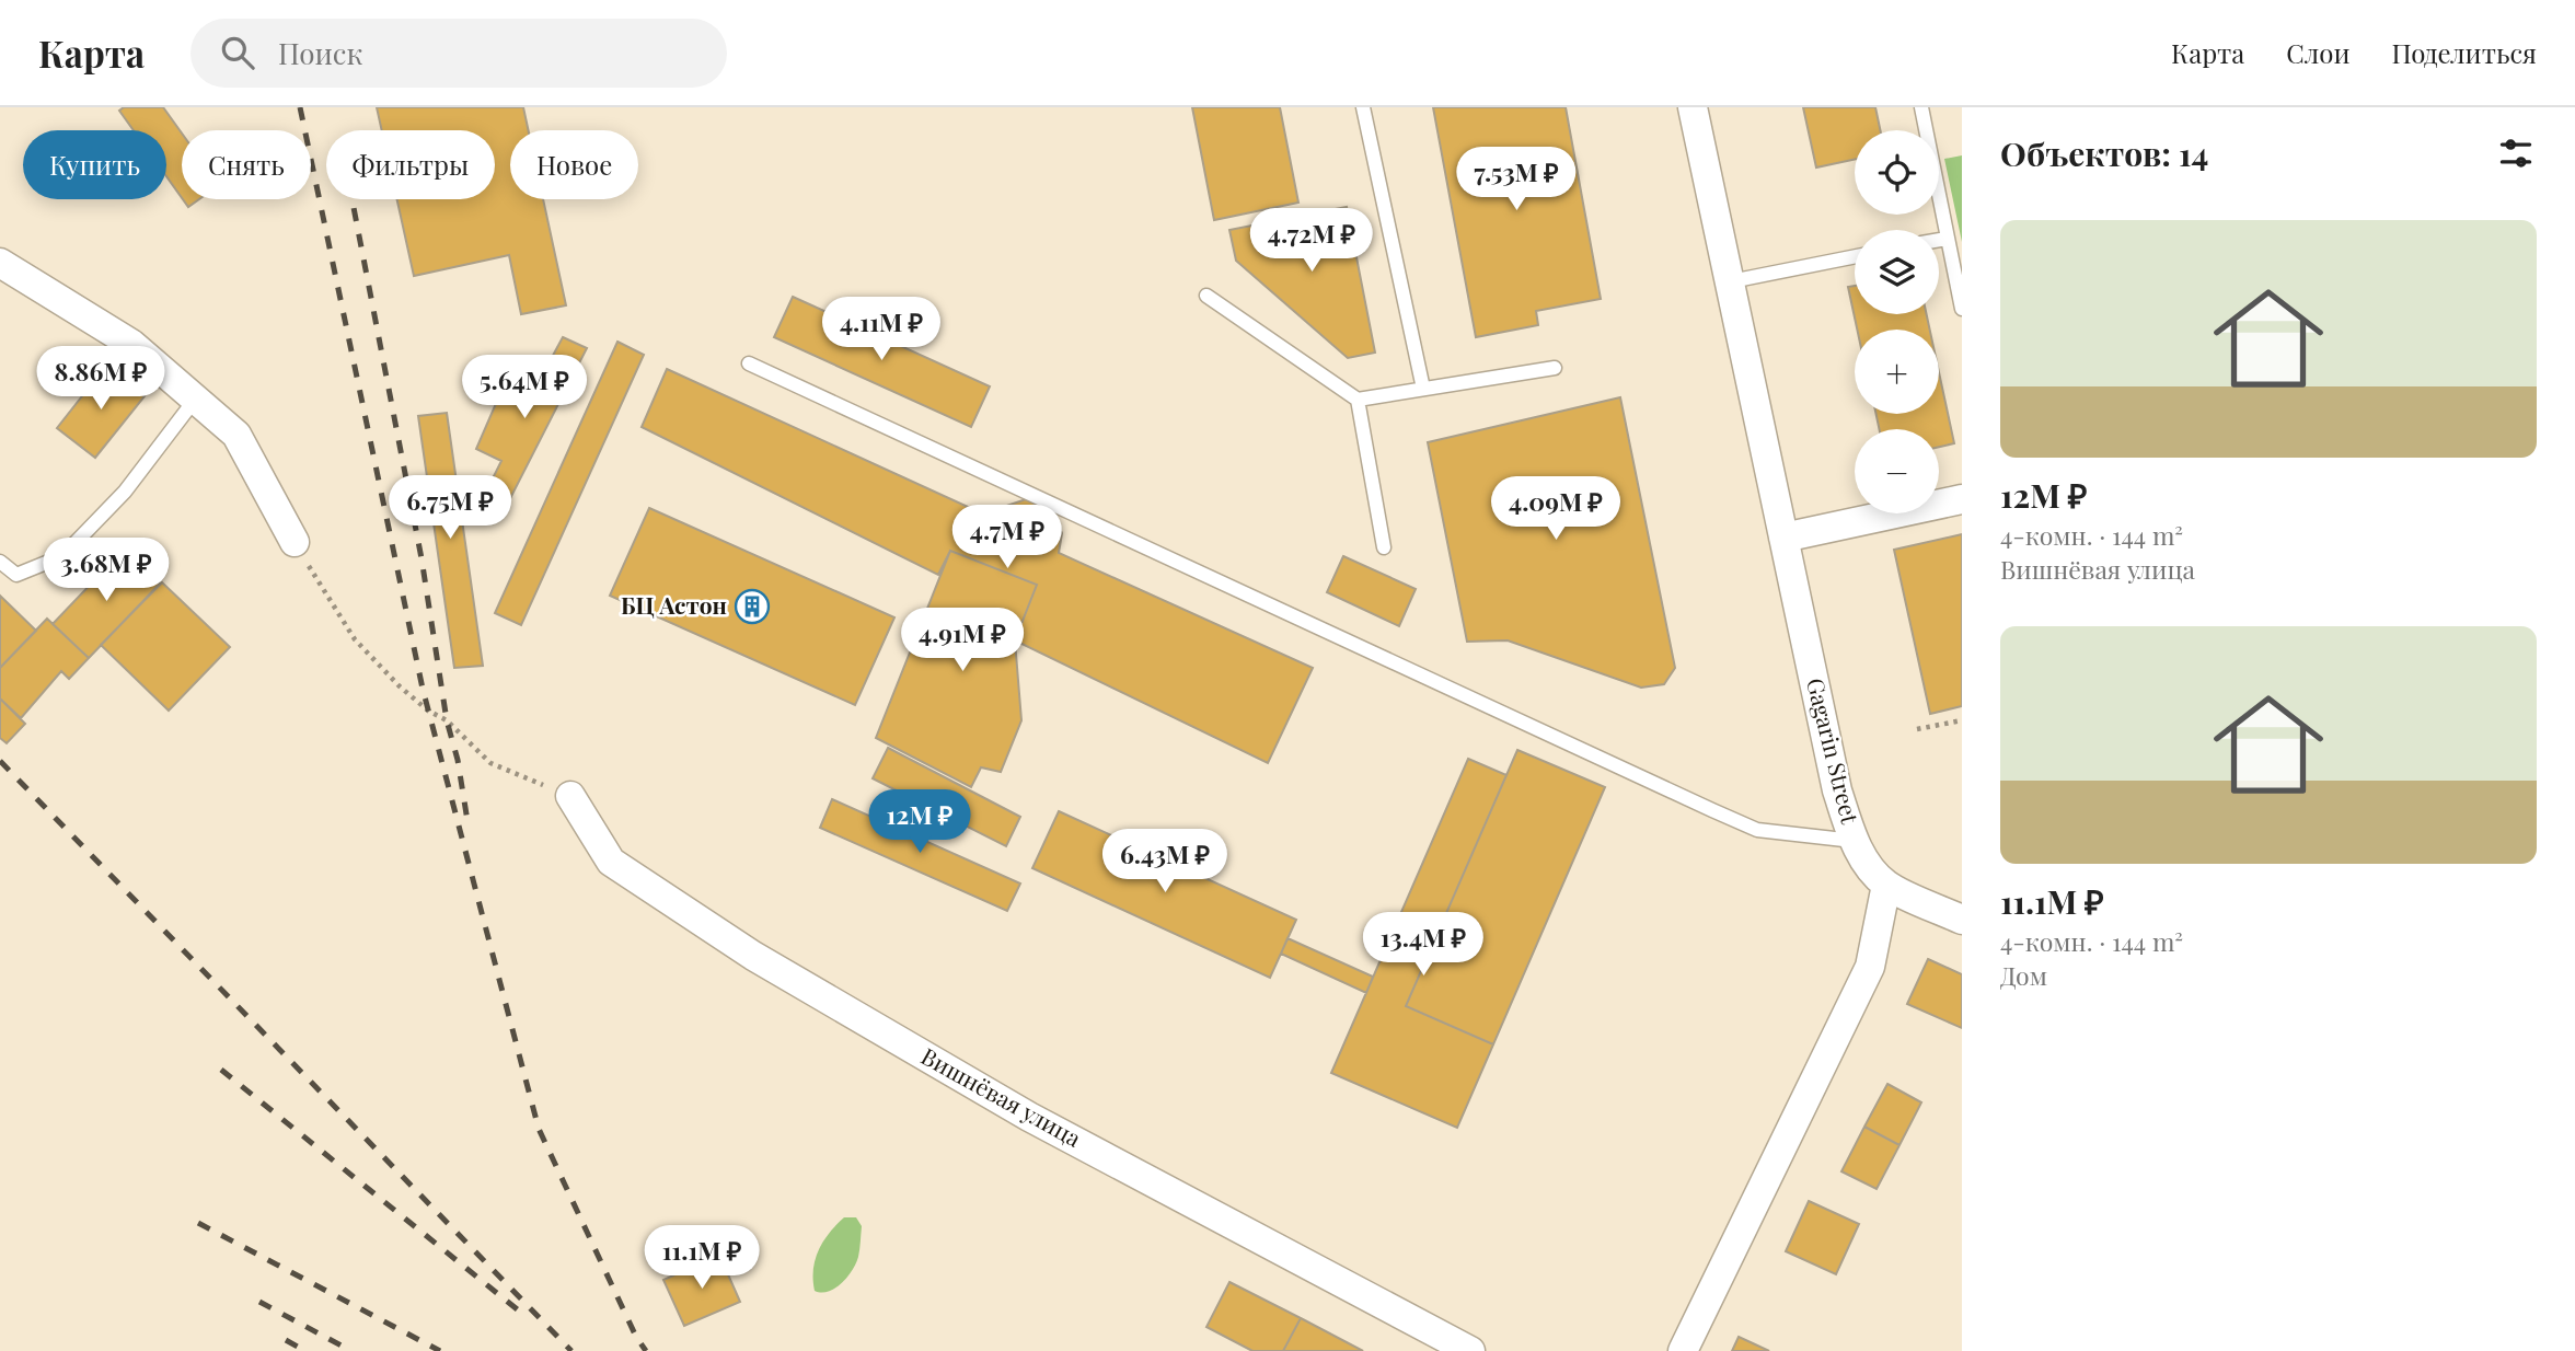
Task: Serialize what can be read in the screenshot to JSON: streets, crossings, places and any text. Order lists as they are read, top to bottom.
{
  "streets": {
    "street": ["Gagarin Street", "Вишнёвая улица"]
  },
  "places": {
    "building": ["БЦ Астон"]
  },
  "page": {
    "header": "Карта",
    "search": "Поиск",
    "nav": ["Карта", "Слои", "Поделиться"],
    "heading": "Объектов: 14",
    "map_buttons": ["+", "−"],
    "chip": [
      "Купить",
      "Снять",
      "Фильтры",
      "Новое"
    ],
    "price": [
      "7.53M ₽",
      "4.72M ₽",
      "4.11M ₽",
      "8.86M ₽",
      "5.64M ₽",
      "6.75M ₽",
      "4.09M ₽",
      "4.7M ₽",
      "3.68M ₽",
      "4.91M ₽",
      "12M ₽",
      "6.43M ₽",
      "13.4M ₽",
      "11.1M ₽"
    ],
    "list": [
      {
        "name": "12M ₽",
        "note": "4-комн. · 144 m² · Вишнёвая улица"
      },
      {
        "name": "11.1M ₽",
        "note": "4-комн. · 144 m² · Дом"
      }
    ]
  }
}
